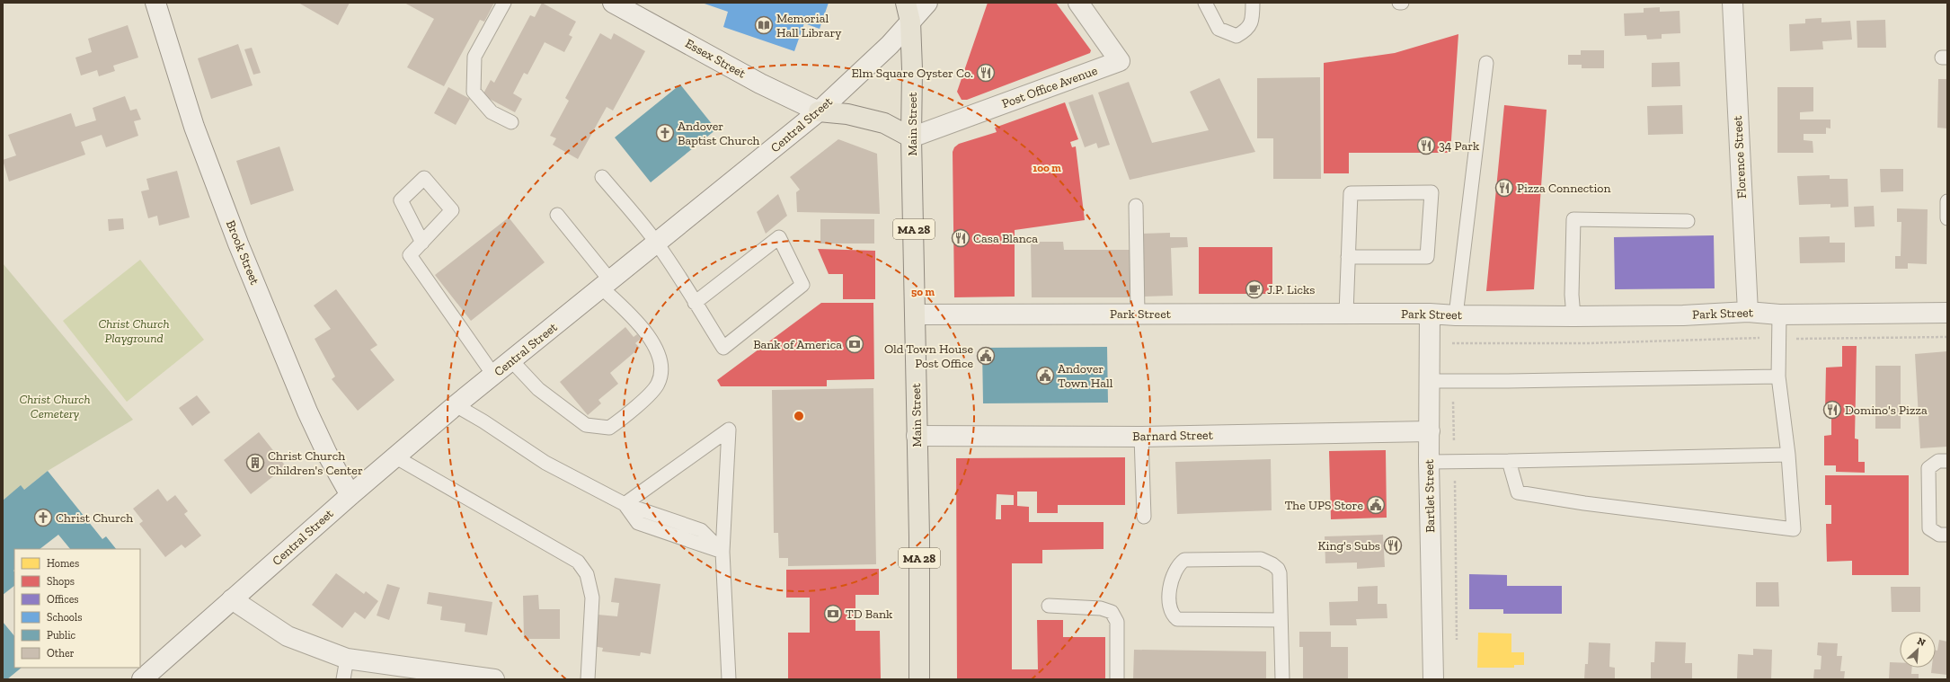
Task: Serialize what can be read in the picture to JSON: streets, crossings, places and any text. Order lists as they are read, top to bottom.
{
  "streets": {
    "main road": ["Main Street", "MA 28"],
    "street": [
      "Essex Street",
      "Post Office Avenue",
      "Central Street",
      "Florence Street",
      "Brook Street",
      "Park Street",
      "Barnard Street",
      "Bartlet Street"
    ]
  },
  "crossings": [
    ["Essex Street", "Central Street"],
    ["Post Office Avenue", "Main Street"],
    ["Main Street", "Central Street"],
    ["Main Street", "MA 28"],
    ["Main Street", "Park Street"],
    ["Main Street", "Barnard Street"],
    ["Central Street", "MA 28"],
    ["Central Street", "Brook Street"],
    ["Florence Street", "Park Street"],
    ["Park Street", "Bartlet Street"],
    ["Barnard Street", "Bartlet Street"]
  ],
  "parks": ["Christ Church Playground", "Christ Church Cemetery"],
  "places": {
    "library": ["Memorial Hall Library"],
    "restaurant": [
      "Elm Square Oyster Co.",
      "34 Park",
      "Pizza Connection",
      "Casa Blanca",
      "Domino's Pizza",
      "King's Subs"
    ],
    "church": ["Andover Baptist Church", "Christ Church"],
    "cafe": ["J.P. Licks"],
    "bank": ["Bank of America", "TD Bank"],
    "public building": ["Old Town House Post Office", "Andover Town Hall", "The UPS Store"],
    "building": ["Christ Church Children's Center"]
  },
  "legend": [
    "Homes",
    "Shops",
    "Offices",
    "Schools",
    "Public",
    "Other"
  ],
  "north": "top right",
  "rings": ["100 m", "50 m"]
}
